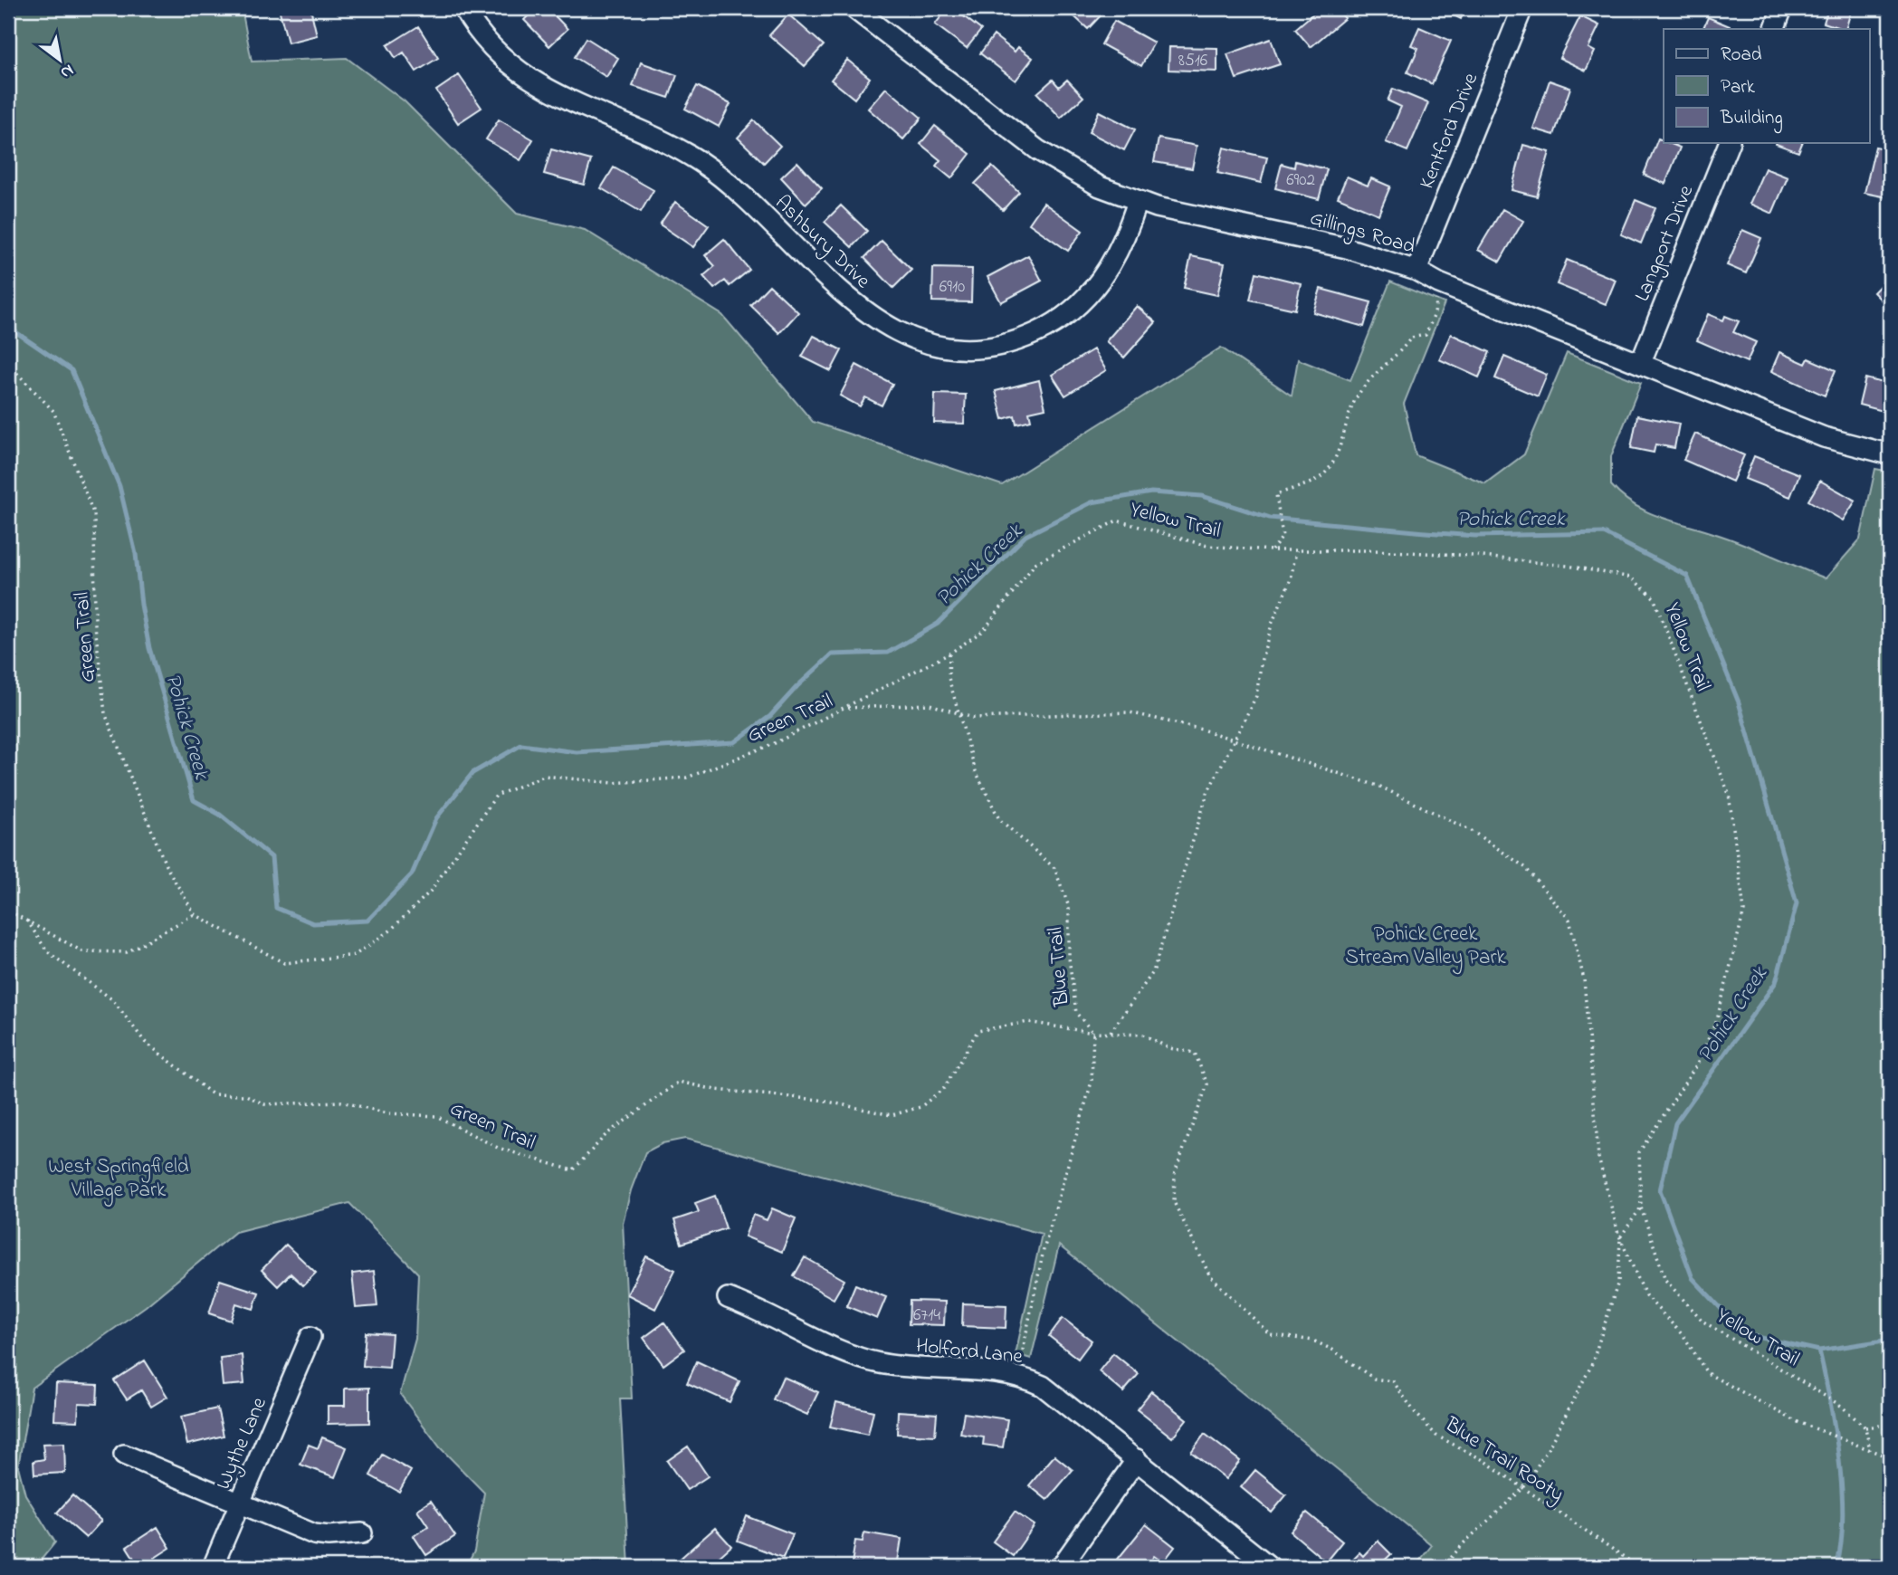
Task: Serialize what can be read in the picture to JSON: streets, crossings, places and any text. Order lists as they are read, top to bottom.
{
  "streets": {
    "street": [
      "Kentford Drive",
      "Gillings Road",
      "Ashbury Drive",
      "Langport Drive",
      "Holford Lane",
      "Wythe Lane"
    ],
    "path": [
      "Yellow Trail",
      "Green Trail",
      "Blue Trail",
      "Blue Trail Rooty"
    ]
  },
  "crossings": [
    ["Kentford Drive", "Gillings Road"],
    ["Gillings Road", "Ashbury Drive"],
    ["Gillings Road", "Langport Drive"],
    ["Yellow Trail", "Green Trail"],
    ["Yellow Trail", "Blue Trail"],
    ["Green Trail", "Blue Trail"],
    ["Green Trail", "Blue Trail Rooty"],
    ["Blue Trail", "Blue Trail Rooty"]
  ],
  "water": ["Pohick Creek"],
  "parks": ["Pohick Creek Stream Valley Park", "West Springfield Village Park"],
  "house_numbers": [
    "8516",
    "6902",
    "6910",
    "6714"
  ],
  "legend": ["Road", "Park", "Building"],
  "north": "bottom right"
}
